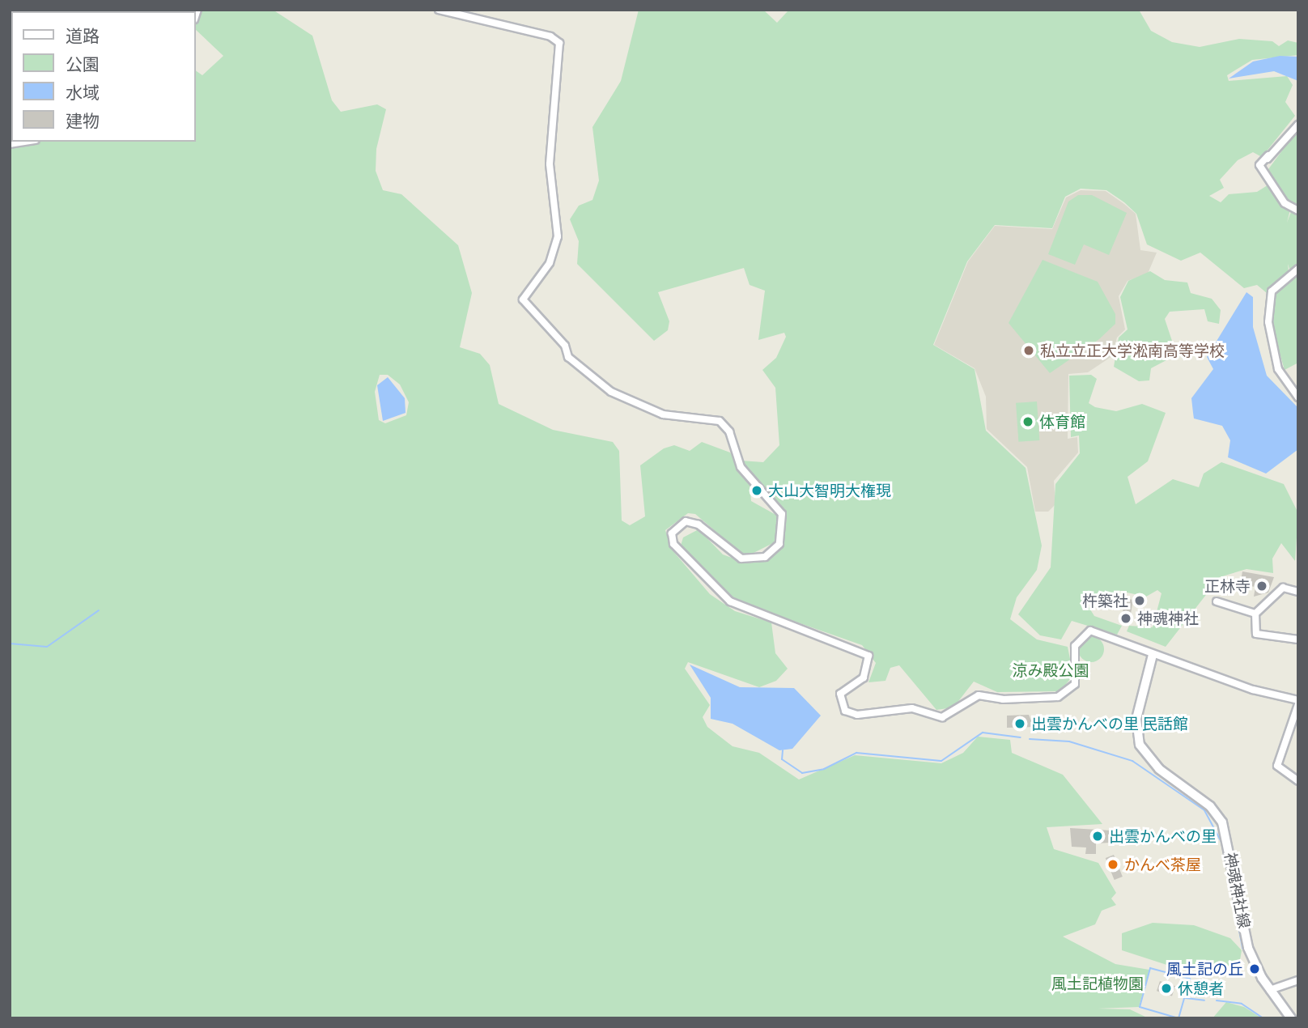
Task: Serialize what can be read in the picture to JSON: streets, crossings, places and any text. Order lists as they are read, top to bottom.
{
  "streets": {
    "main road": ["神魂神社線"]
  },
  "parks": ["涼み殿公園", "風土記植物園"],
  "places": [
    "私立立正大学淞南高等学校",
    "体育館",
    "大山大智明大権現",
    "正林寺",
    "杵築社",
    "神魂神社",
    "出雲かんべの里 民話館",
    "出雲かんべの里",
    "かんべ茶屋",
    "風土記の丘",
    "休憩者"
  ],
  "legend": [
    "道路",
    "公園",
    "水域",
    "建物"
  ]
}
